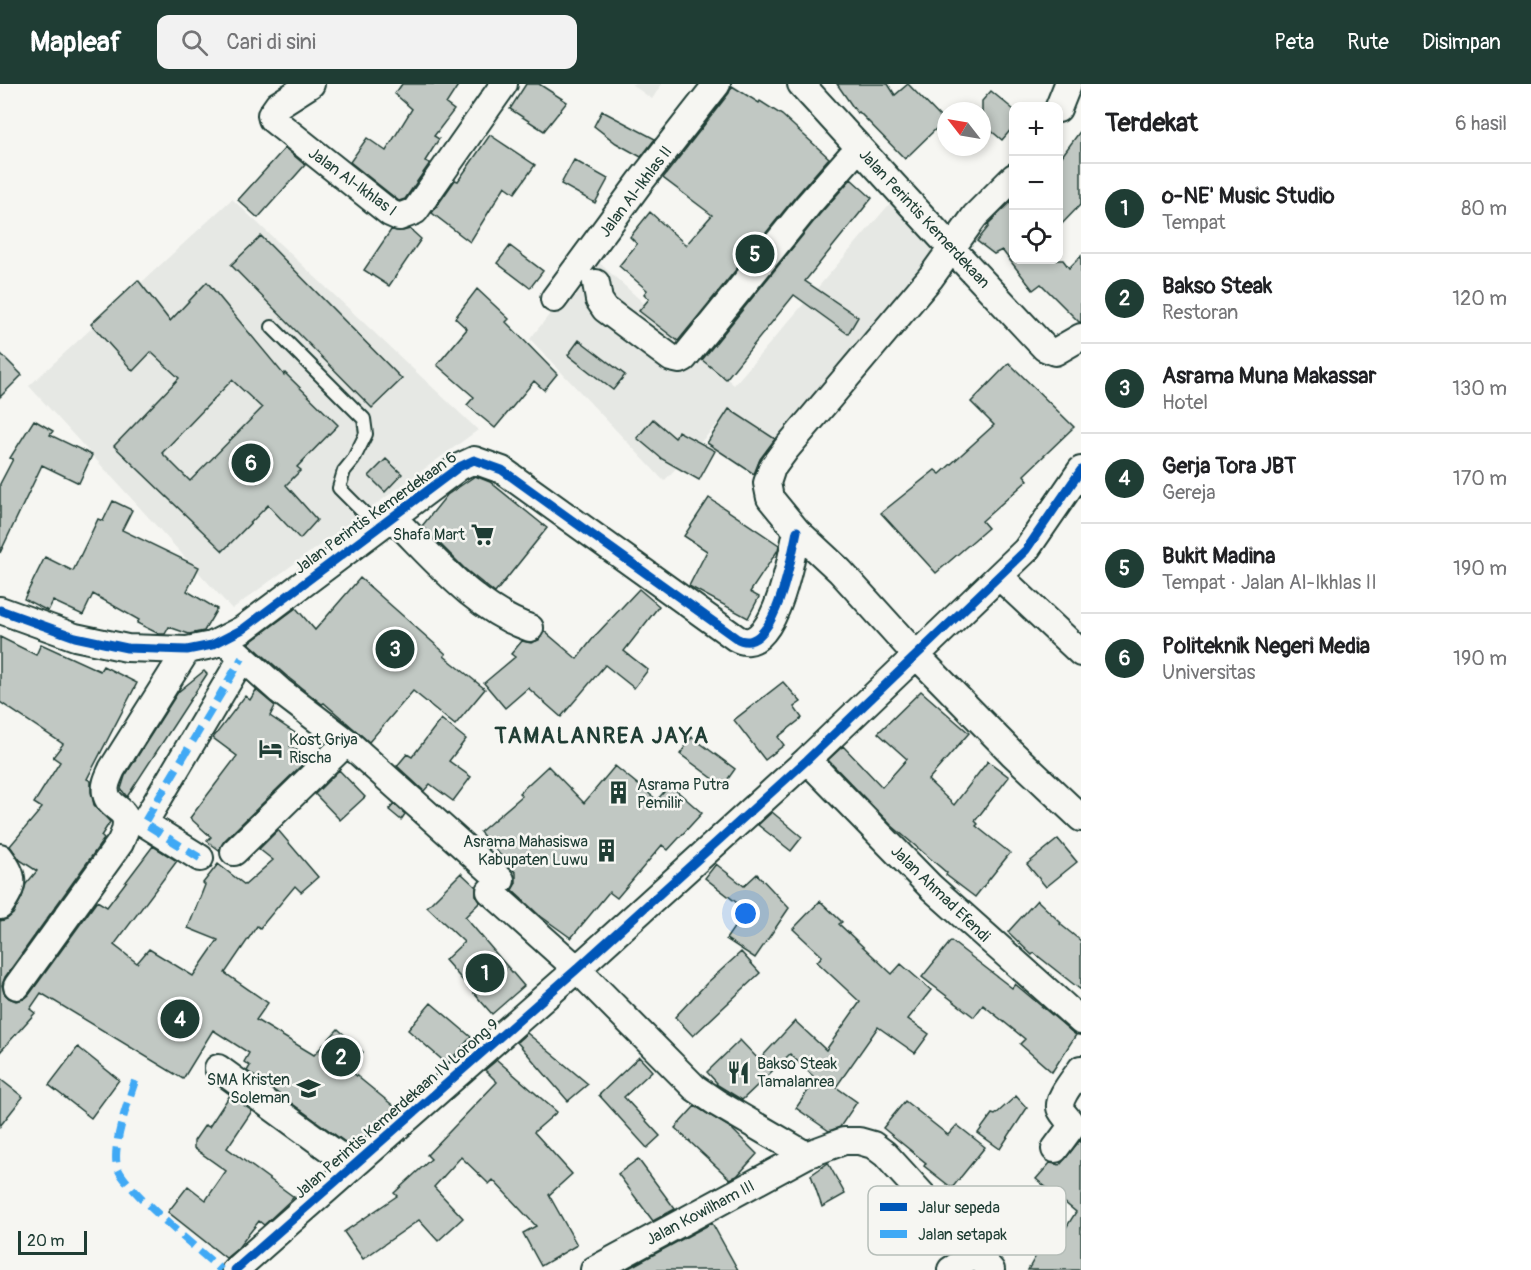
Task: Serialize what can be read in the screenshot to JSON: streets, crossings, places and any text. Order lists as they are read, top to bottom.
{
  "streets": {
    "street": [
      "Jalan Al-Ikhlas I",
      "Jalan Al-Ikhlas II",
      "Jalan Perintis Kemerdekaan",
      "Jalan Perintis Kemerdekaan 6",
      "Jalan Ahmad Efendi",
      "Jalan Perintis Kemerdekaan IV Lorong 9",
      "Jalan Kowilham III"
    ]
  },
  "crossings": [
    ["Jalan Ahmad Efendi", "Jalan Perintis Kemerdekaan IV Lorong 9"]
  ],
  "districts": ["TAMALANREA JAYA"],
  "places": {
    "supermarket": ["Shafa Mart"],
    "hotel": ["Kost Griya Rischa"],
    "building": ["Asrama Putra Pemilir", "Asrama Mahasiswa Kabupaten Luwu"],
    "restaurant": ["Bakso Steak Tamalanrea"],
    "school or university": ["SMA Kristen Soleman"]
  },
  "legend": ["Jalur sepeda", "Jalan setapak"],
  "scale_bar": "20 m",
  "north": "top left",
  "page": {
    "header": "Mapleaf",
    "search": "Cari di sini",
    "nav": ["Peta", "Rute", "Disimpan"],
    "heading": ["Terdekat", "6 hasil"],
    "map_buttons": ["+", "−"],
    "list": [
      {
        "mark": "1",
        "name": "o-NE' Music Studio",
        "note": "Tempat",
        "value": "80 m"
      },
      {
        "mark": "2",
        "name": "Bakso Steak",
        "note": "Restoran",
        "value": "120 m"
      },
      {
        "mark": "3",
        "name": "Asrama Muna Makassar",
        "note": "Hotel",
        "value": "130 m"
      },
      {
        "mark": "4",
        "name": "Gerja Tora JBT",
        "note": "Gereja",
        "value": "170 m"
      },
      {
        "mark": "5",
        "name": "Bukit Madina",
        "note": "Tempat · Jalan Al-Ikhlas II",
        "value": "190 m"
      },
      {
        "mark": "6",
        "name": "Politeknik Negeri Media",
        "note": "Universitas",
        "value": "190 m"
      }
    ],
    "pins": [
      "5",
      "6",
      "3",
      "1",
      "4",
      "2"
    ],
    "scale": "20 m"
  }
}
